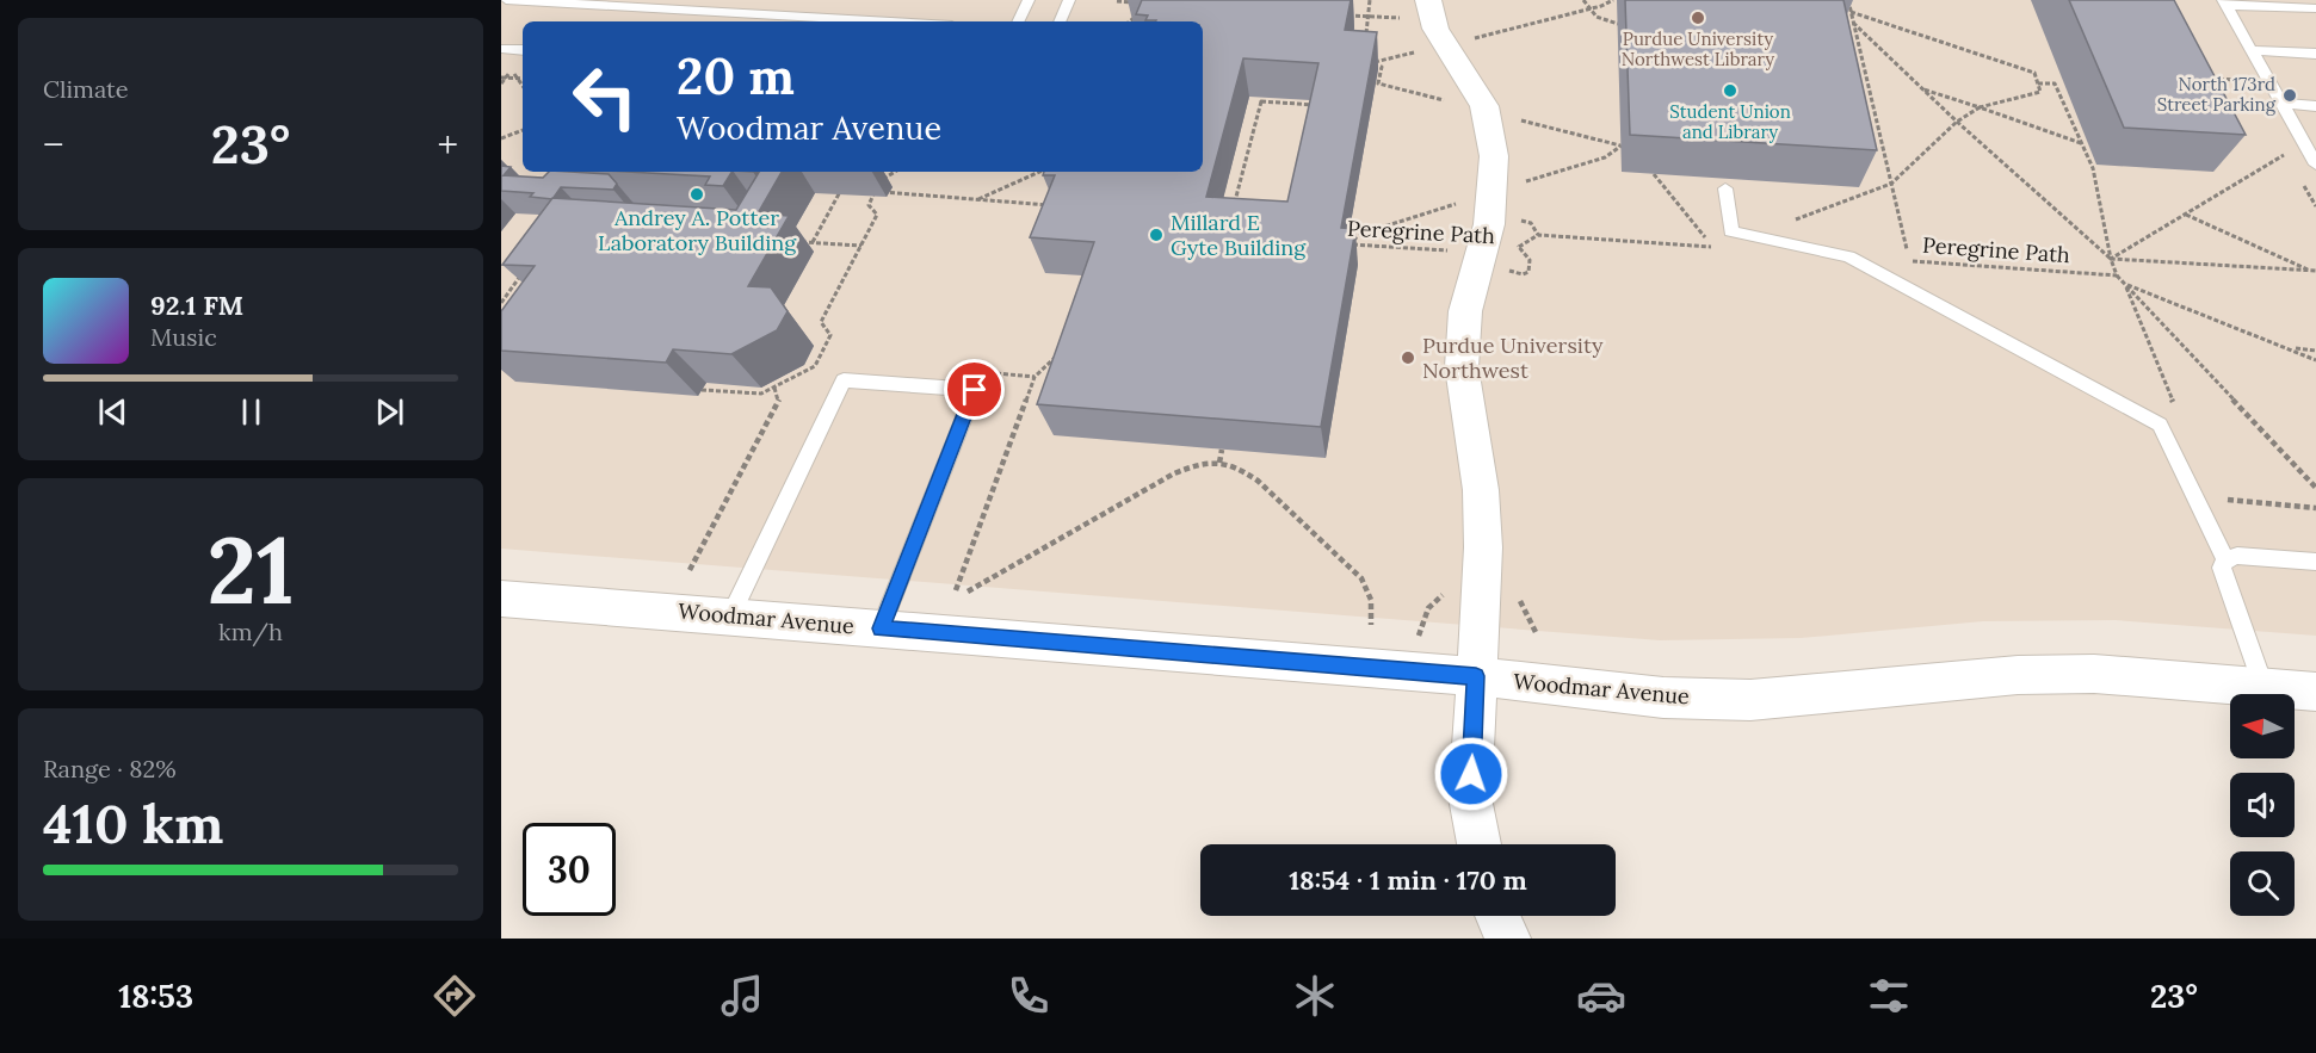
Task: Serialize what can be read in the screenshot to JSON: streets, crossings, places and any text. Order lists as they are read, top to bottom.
{
  "streets": {
    "street": ["Woodmar Avenue"],
    "path": ["Peregrine Path"]
  },
  "places": [
    "Purdue University Northwest Library",
    "Student Union and Library",
    "North 173rd Street Parking",
    "Andrey A. Potter Laboratory Building",
    "Millard E Gyte Building",
    "Purdue University Northwest"
  ],
  "north": "left",
  "page": {
    "tile": [
      "Climate",
      ["21", "km/h"],
      ["Range · 82%", "410 km"]
    ],
    "turn": ["20 m", "Woodmar Avenue"],
    "heat": ["−", "23°", "+"],
    "song": ["92.1 FM", "Music"],
    "limit": "30",
    "trip": "18:54 · 1 min · 170 m",
    "tabs": ["18:53", "23°"]
  }
}
